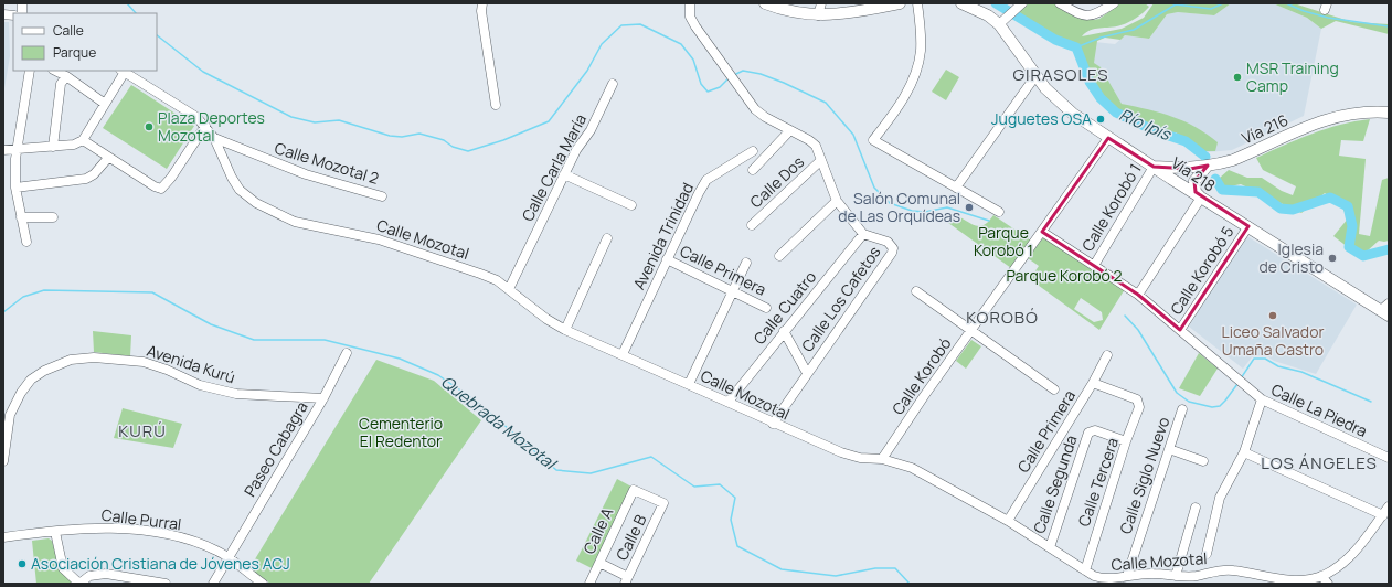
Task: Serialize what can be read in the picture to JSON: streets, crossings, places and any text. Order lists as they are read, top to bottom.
{
  "streets": {
    "main road": ["Vía 216", "Vía 218"],
    "street": [
      "Calle Mozotal 2",
      "Calle Carla María",
      "Calle Dos",
      "Calle Korobó 1",
      "Avenida Trinidad",
      "Calle Mozotal",
      "Calle Primera",
      "Calle Korobó 5",
      "Calle Los Cafetos",
      "Calle Cuatro",
      "Avenida Kurú",
      "Calle Korobó",
      "Calle La Piedra",
      "Paseo Cabagra",
      "Calle Siglo Nuevo",
      "Calle Tercera",
      "Calle Segunda",
      "Calle Purral",
      "Calle A",
      "Calle B"
    ]
  },
  "crossings": [
    ["Vía 216", "Vía 218"],
    ["Vía 216", "Calle Korobó 1"],
    ["Calle Mozotal 2", "Calle Mozotal"],
    ["Calle Carla María", "Calle Mozotal"],
    ["Vía 218", "Calle Korobó 1"],
    ["Vía 218", "Calle Korobó 5"],
    ["Vía 218", "Calle Korobó"],
    ["Calle Dos", "Calle Los Cafetos"],
    ["Calle Korobó 1", "Calle La Piedra"],
    ["Avenida Trinidad", "Calle Mozotal"],
    ["Avenida Trinidad", "Calle Primera"],
    ["Calle Mozotal", "Calle Primera"],
    ["Calle Mozotal", "Calle Los Cafetos"],
    ["Calle Mozotal", "Calle Cuatro"],
    ["Calle Mozotal", "Calle Korobó"],
    ["Calle Mozotal", "Calle Siglo Nuevo"],
    ["Calle Mozotal", "Calle Tercera"],
    ["Calle Mozotal", "Calle Segunda"],
    ["Calle Primera", "Calle Tercera"],
    ["Calle Korobó 5", "Calle La Piedra"],
    ["Calle Los Cafetos", "Calle Cuatro"],
    ["Avenida Kurú", "Paseo Cabagra"],
    ["Calle Korobó", "Calle La Piedra"],
    ["Paseo Cabagra", "Calle Purral"],
    ["Calle Tercera", "Calle Segunda"],
    ["Calle A", "Calle B"]
  ],
  "districts": [
    "GIRASOLES",
    "KOROBÓ",
    "KURÚ",
    "LOS ÁNGELES"
  ],
  "water": ["Río Ipís", "Quebrada Mozotal"],
  "parks": ["Parque Korobó 1", "Parque Korobó 2", "Cementerio El Redentor"],
  "places": [
    "MSR Training Camp",
    "Juguetes OSA",
    "Plaza Deportes Mozotal",
    "Salón Comunal de Las Orquídeas",
    "Iglesia de Cristo",
    "Liceo Salvador Umaña Castro",
    "Asociación Cristiana de Jóvenes ACJ"
  ],
  "legend": ["Calle", "Parque"]
}
